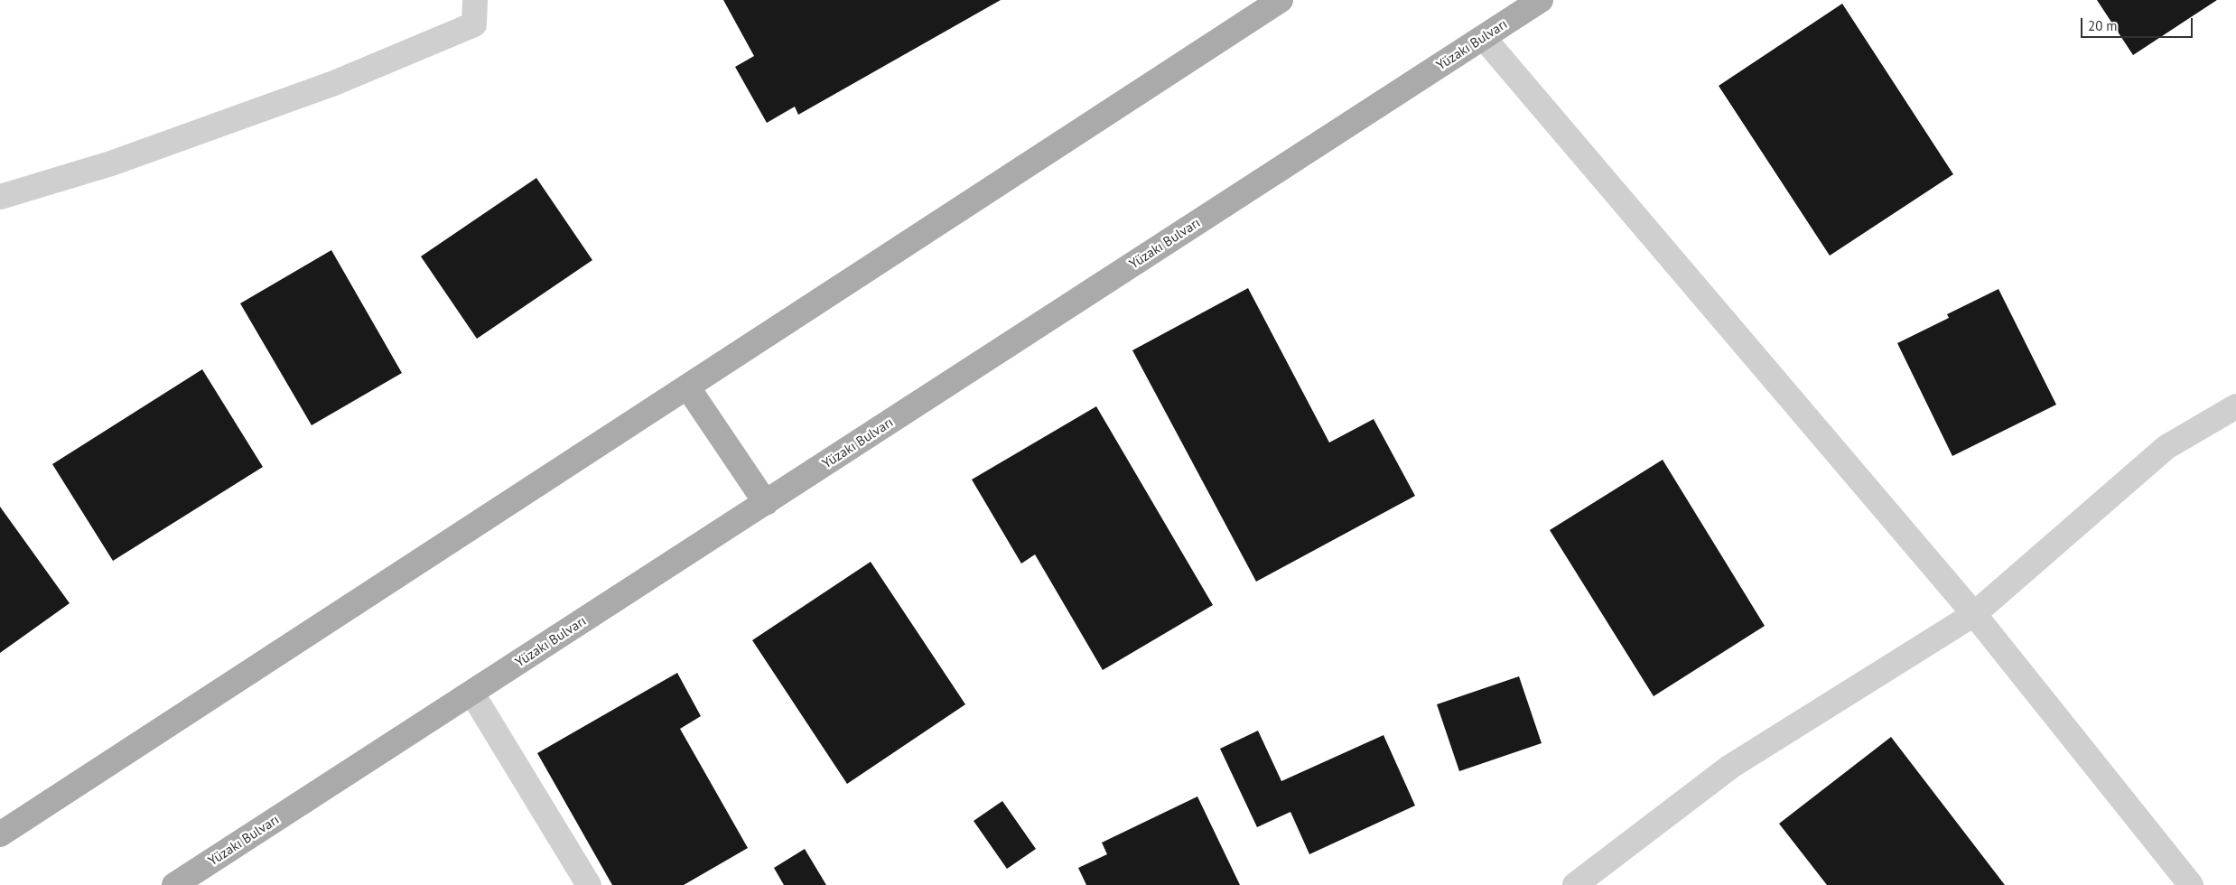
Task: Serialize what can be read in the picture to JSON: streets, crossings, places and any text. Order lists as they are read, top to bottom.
{
  "streets": {
    "main road": ["Yüzakı Bulvarı"]
  },
  "scale_bar": "20 m"
}
